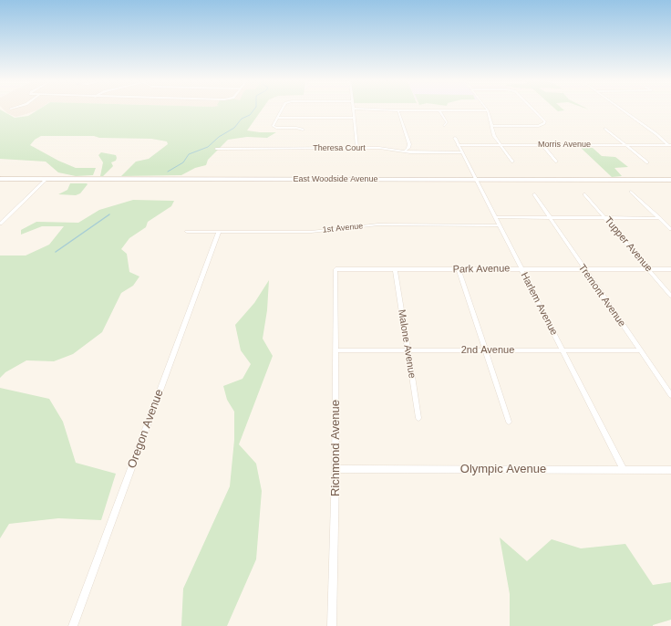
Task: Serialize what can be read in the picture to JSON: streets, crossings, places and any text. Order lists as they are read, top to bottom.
{
  "streets": {
    "main road": ["East Woodside Avenue"],
    "street": [
      "Morris Avenue",
      "Theresa Court",
      "1st Avenue",
      "Tupper Avenue",
      "Park Avenue",
      "Tremont Avenue",
      "Harlem Avenue",
      "Malone Avenue",
      "2nd Avenue",
      "Oregon Avenue",
      "Richmond Avenue",
      "Olympic Avenue"
    ]
  },
  "crossings": [
    ["Morris Avenue", "Harlem Avenue"],
    ["Theresa Court", "Harlem Avenue"],
    ["East Woodside Avenue", "Harlem Avenue"],
    ["1st Avenue", "Harlem Avenue"],
    ["1st Avenue", "Oregon Avenue"],
    ["Tupper Avenue", "Park Avenue"],
    ["Park Avenue", "Tremont Avenue"],
    ["Park Avenue", "Harlem Avenue"],
    ["Park Avenue", "Malone Avenue"],
    ["Park Avenue", "Richmond Avenue"],
    ["Tremont Avenue", "2nd Avenue"],
    ["Harlem Avenue", "2nd Avenue"],
    ["Harlem Avenue", "Olympic Avenue"],
    ["Malone Avenue", "2nd Avenue"],
    ["2nd Avenue", "Richmond Avenue"],
    ["Richmond Avenue", "Olympic Avenue"]
  ]
}
